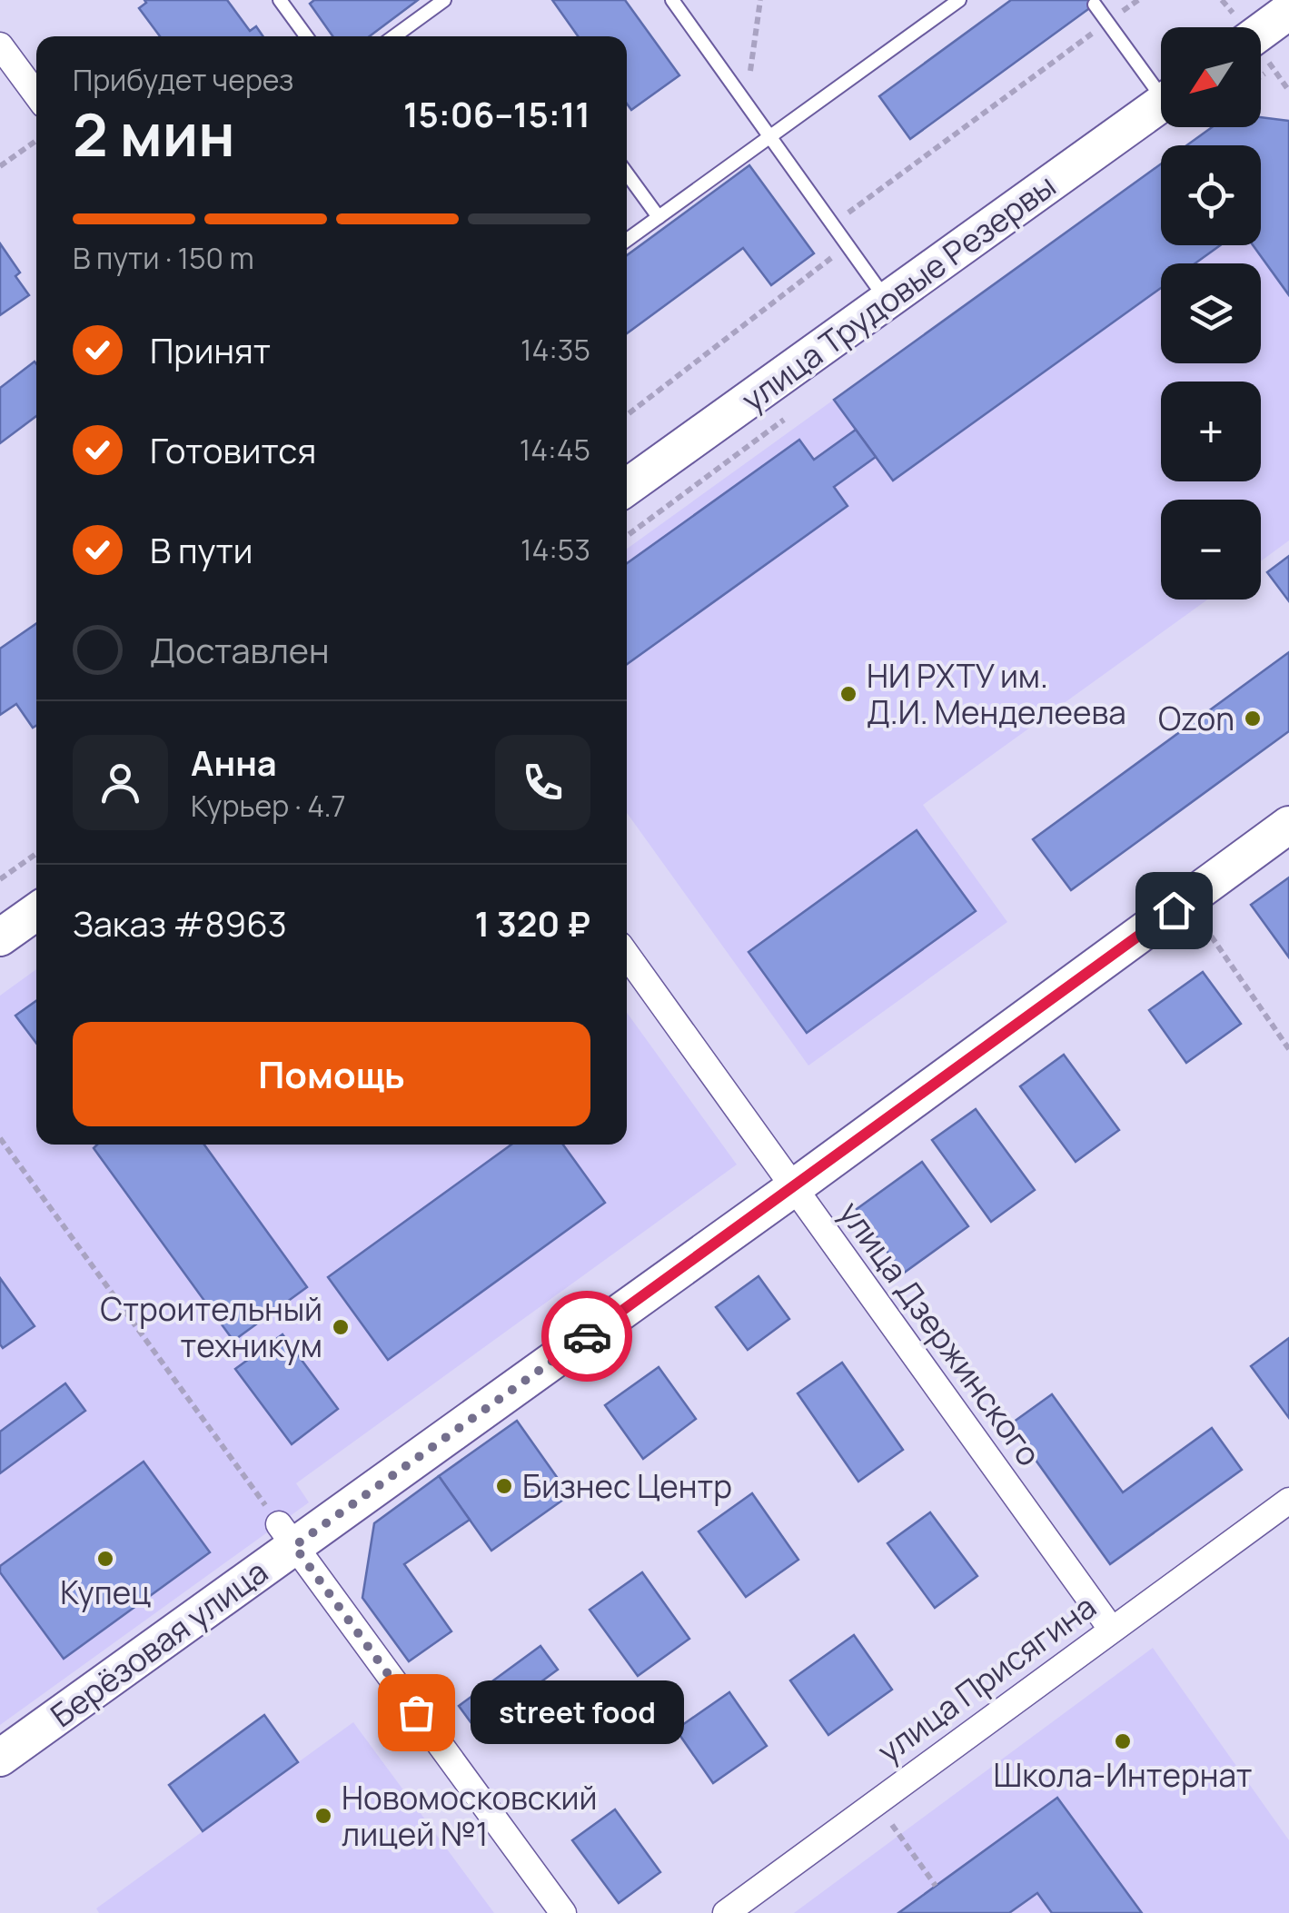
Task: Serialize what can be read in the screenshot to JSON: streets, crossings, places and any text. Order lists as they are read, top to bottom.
{
  "streets": {
    "street": [
      "улица Трудовые Резервы",
      "улица Дзержинского",
      "Берёзовая улица",
      "улица Присягина"
    ]
  },
  "crossings": [
    ["улица Дзержинского", "Берёзовая улица"],
    ["улица Дзержинского", "улица Присягина"]
  ],
  "places": [
    "НИ РХТУ им. Д.И. Менделеева",
    "Ozon",
    "Строительный техникум",
    "Бизнес Центр",
    "Купец",
    "street food",
    "Школа-Интернат",
    "Новомосковский лицей №1"
  ],
  "north": "bottom left",
  "page": {
    "map_buttons": ["+", "−"],
    "heading": ["2 мин", "Прибудет через", "15:06–15:11"],
    "panel": [
      "Анна",
      "Курьер · 4.7",
      "Заказ #8963",
      "1 320 ₽"
    ],
    "bar": "В пути · 150 m",
    "list": [
      ["Принят", "14:35"],
      ["Готовится", "14:45"],
      ["В пути", "14:53"],
      "Доставлен"
    ],
    "buttons": "Помощь",
    "bubble": "street food"
  }
}
